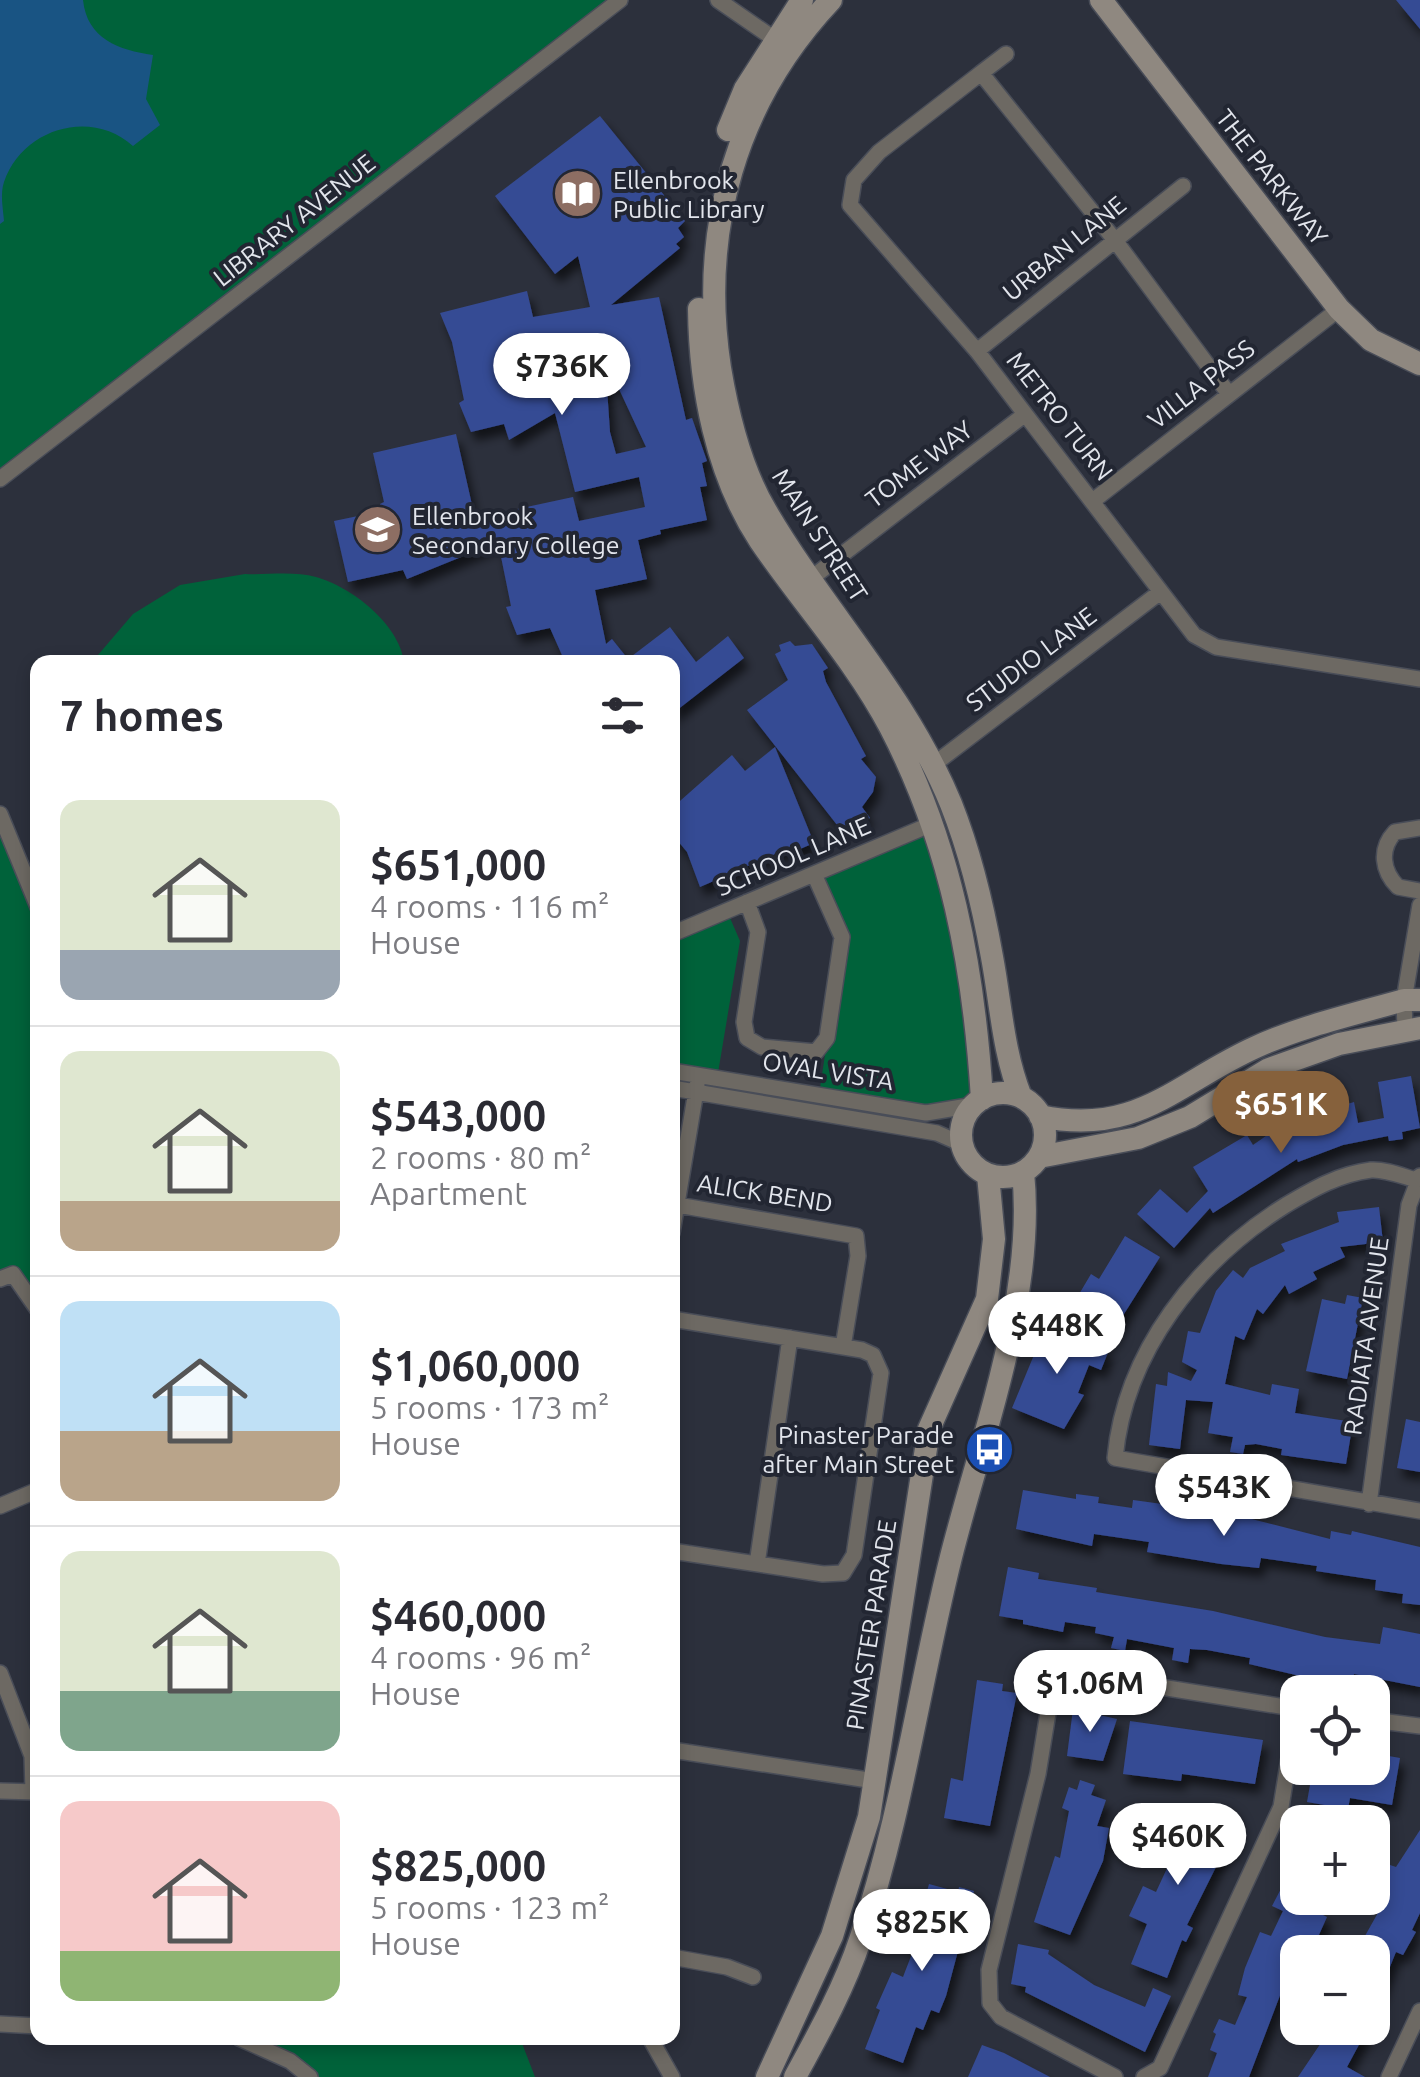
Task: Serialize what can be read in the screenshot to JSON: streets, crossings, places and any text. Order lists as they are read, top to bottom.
{
  "streets": {
    "main road": ["THE PARKWAY", "MAIN STREET", "PINASTER PARADE"],
    "street": [
      "LIBRARY AVENUE",
      "URBAN LANE",
      "VILLA PASS",
      "METRO TURN",
      "TOME WAY",
      "STUDIO LANE",
      "SCHOOL LANE",
      "OVAL VISTA",
      "ALICK BEND",
      "RADIATA AVENUE"
    ]
  },
  "crossings": [
    ["THE PARKWAY", "VILLA PASS"],
    ["URBAN LANE", "METRO TURN"],
    ["VILLA PASS", "METRO TURN"],
    ["METRO TURN", "TOME WAY"],
    ["METRO TURN", "STUDIO LANE"],
    ["TOME WAY", "MAIN STREET"],
    ["MAIN STREET", "STUDIO LANE"],
    ["MAIN STREET", "SCHOOL LANE"],
    ["MAIN STREET", "OVAL VISTA"],
    ["MAIN STREET", "PINASTER PARADE"],
    ["OVAL VISTA", "PINASTER PARADE"]
  ],
  "places": {
    "library": ["Ellenbrook Public Library"],
    "school or university": ["Ellenbrook Secondary College"],
    "bus stop": ["Pinaster Parade after Main Street"]
  },
  "page": {
    "price": [
      "$736K",
      "$651K",
      "$448K",
      "$543K",
      "$1.06M",
      "$460K",
      "$825K"
    ],
    "heading": "7 homes",
    "list": [
      {
        "name": "$651,000",
        "note": "4 rooms · 116 m² · House"
      },
      {
        "name": "$543,000",
        "note": "2 rooms · 80 m² · Apartment"
      },
      {
        "name": "$1,060,000",
        "note": "5 rooms · 173 m² · House"
      },
      {
        "name": "$460,000",
        "note": "4 rooms · 96 m² · House"
      },
      {
        "name": "$825,000",
        "note": "5 rooms · 123 m² · House"
      }
    ],
    "map_buttons": ["+", "−"]
  }
}
